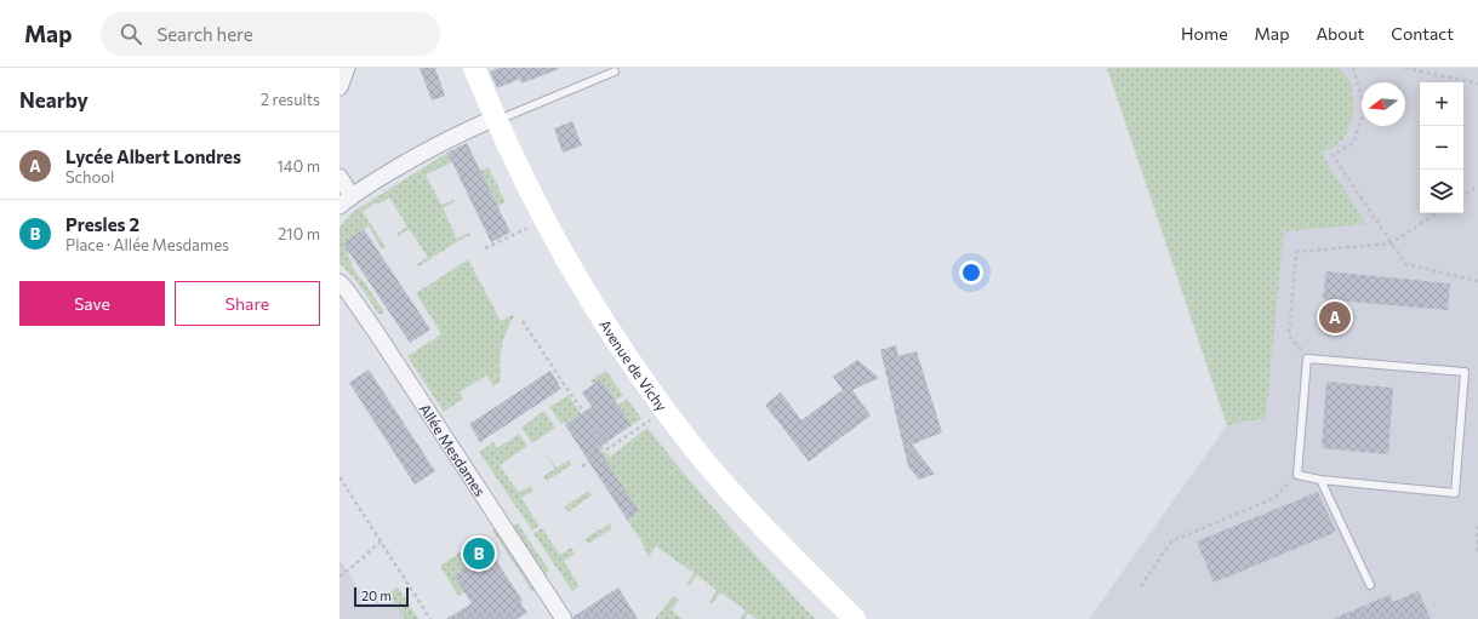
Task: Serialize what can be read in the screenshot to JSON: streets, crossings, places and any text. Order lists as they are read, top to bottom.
{
  "streets": {
    "main road": ["Avenue de Vichy"],
    "street": ["Allée Mesdames"]
  },
  "scale_bar": "20 m",
  "north": "left",
  "page": {
    "header": "Map",
    "search": "Search here",
    "nav": [
      "Home",
      "Map",
      "About",
      "Contact"
    ],
    "heading": ["Nearby", "2 results"],
    "map_buttons": ["+", "−"],
    "list": [
      {
        "mark": "A",
        "name": "Lycée Albert Londres",
        "note": "School",
        "value": "140 m"
      },
      {
        "mark": "B",
        "name": "Presles 2",
        "note": "Place · Allée Mesdames",
        "value": "210 m"
      }
    ],
    "buttons": ["Save", "Share"],
    "pins": ["A", "B"],
    "scale": "20 m"
  }
}
